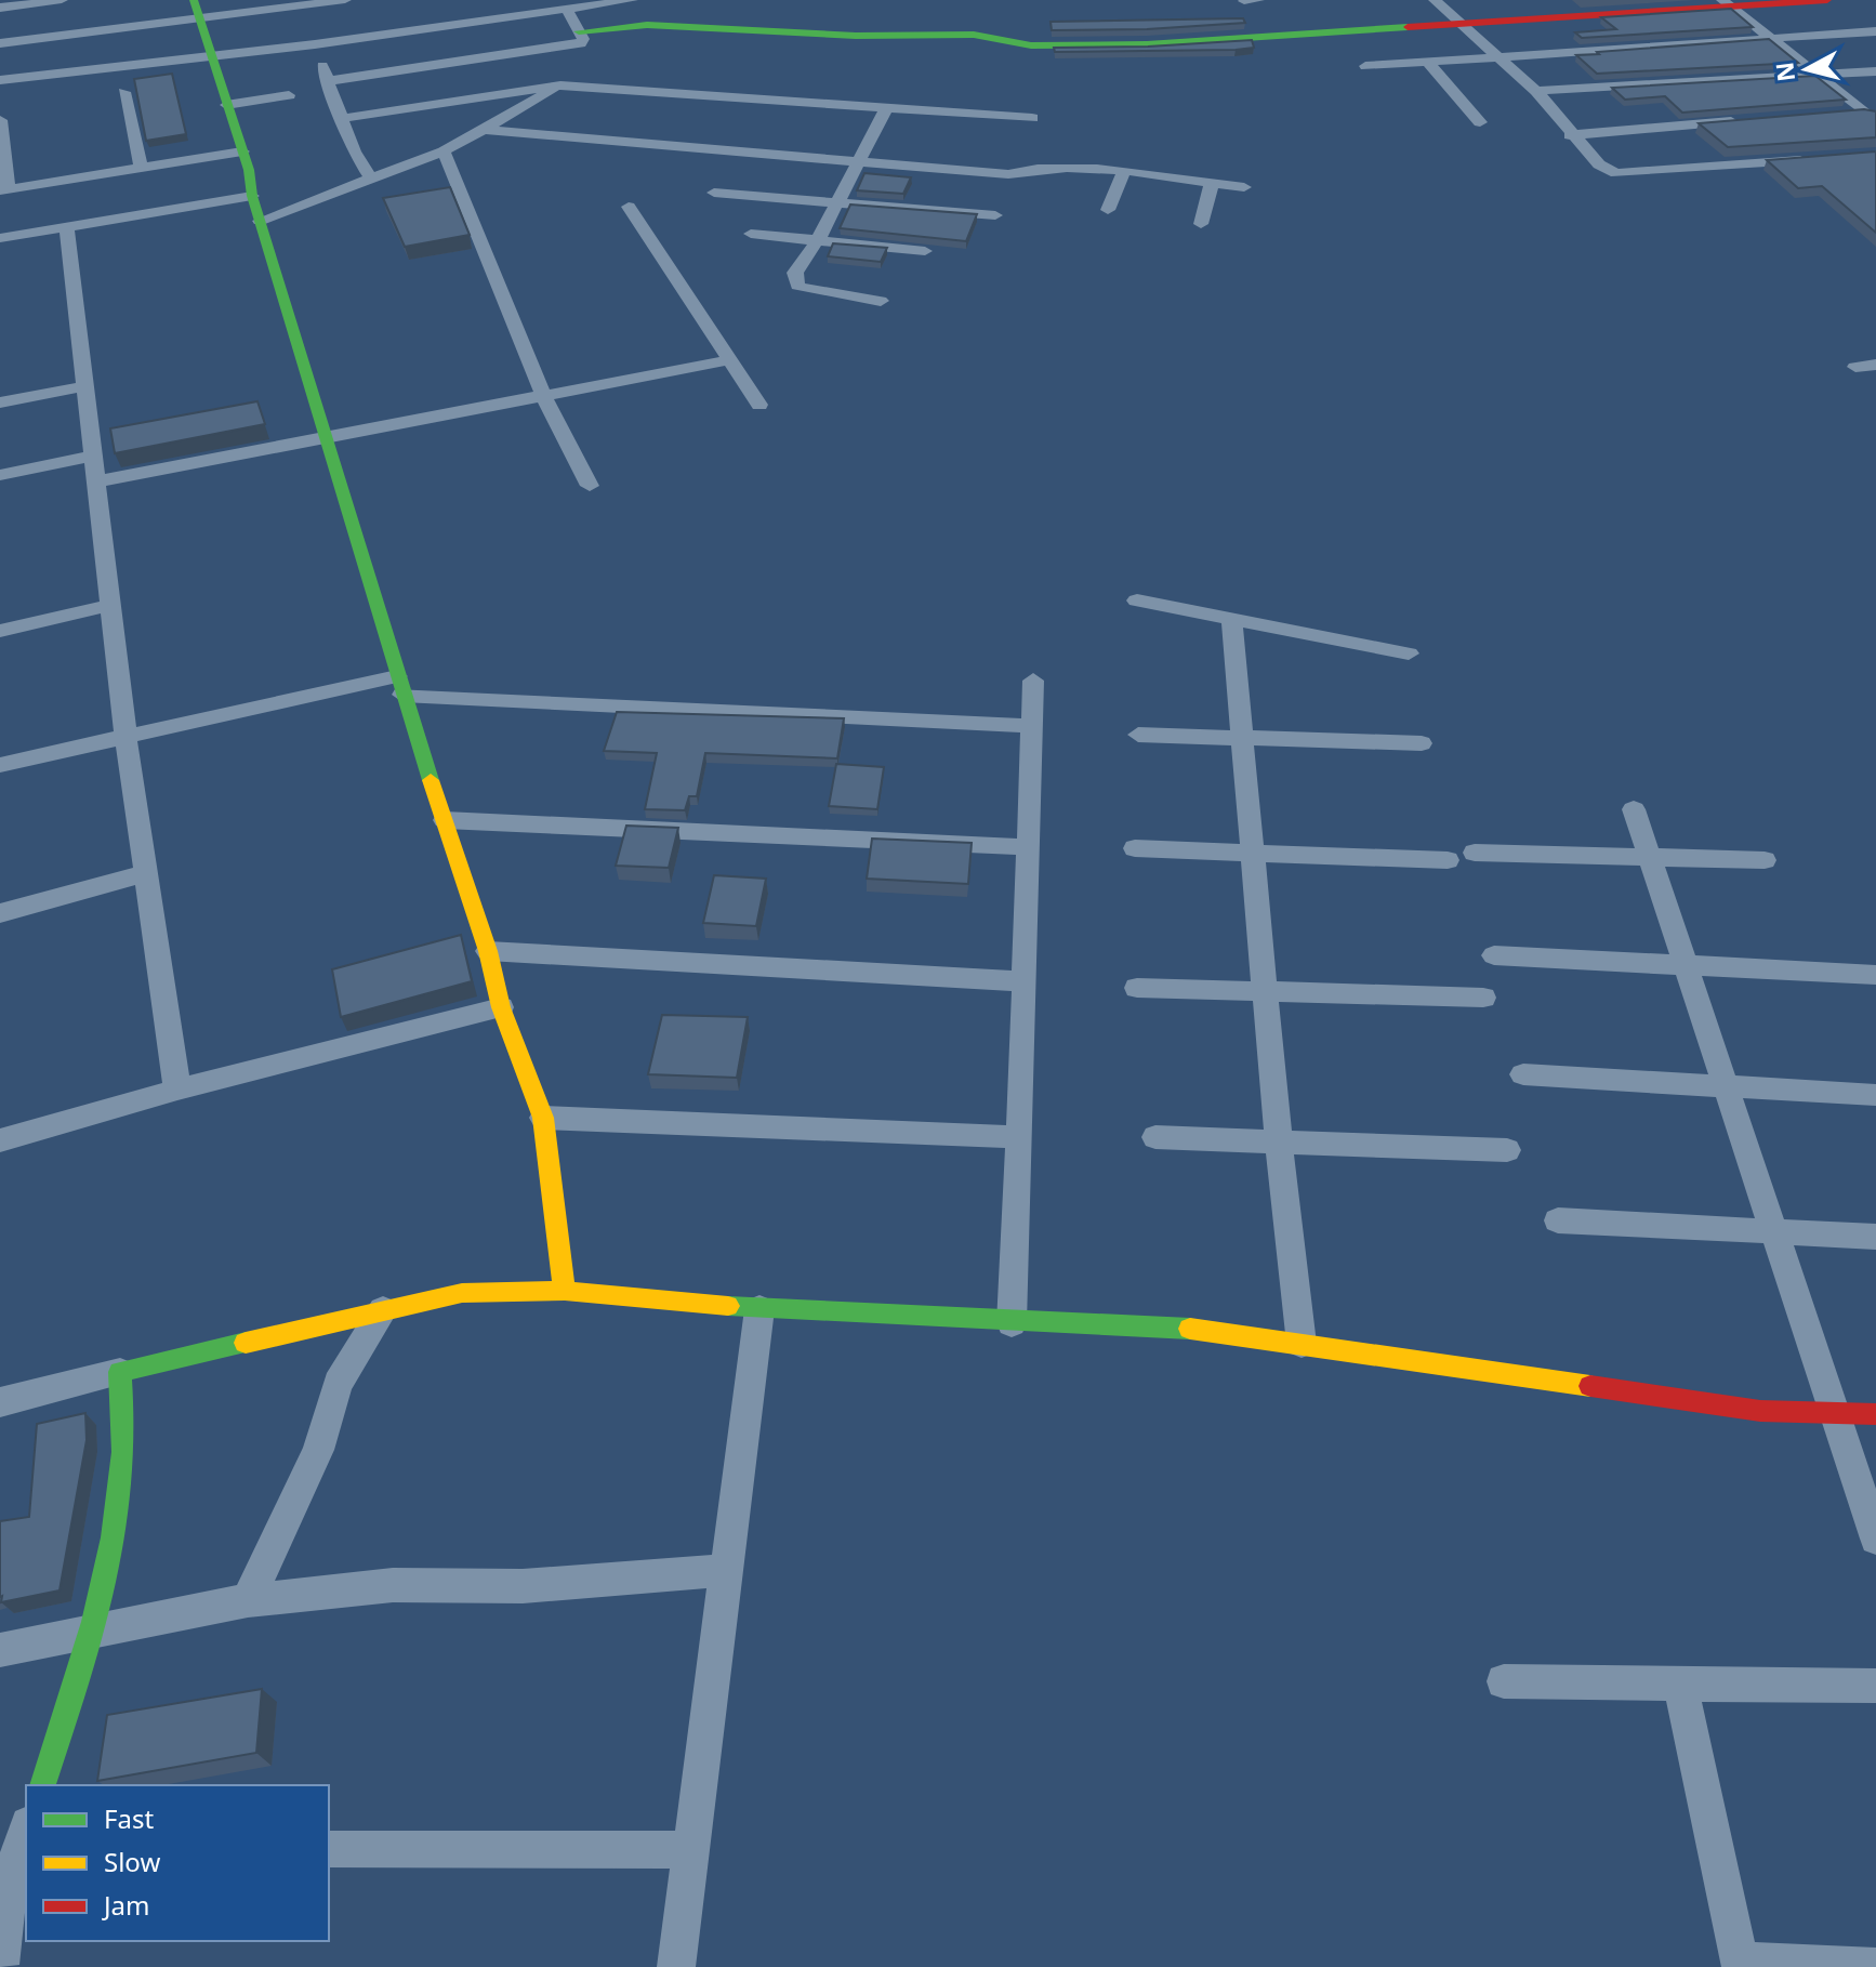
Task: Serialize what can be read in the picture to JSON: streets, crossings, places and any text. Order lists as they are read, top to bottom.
{
  "legend": ["Fast", "Slow", "Jam"],
  "north": "left"
}
